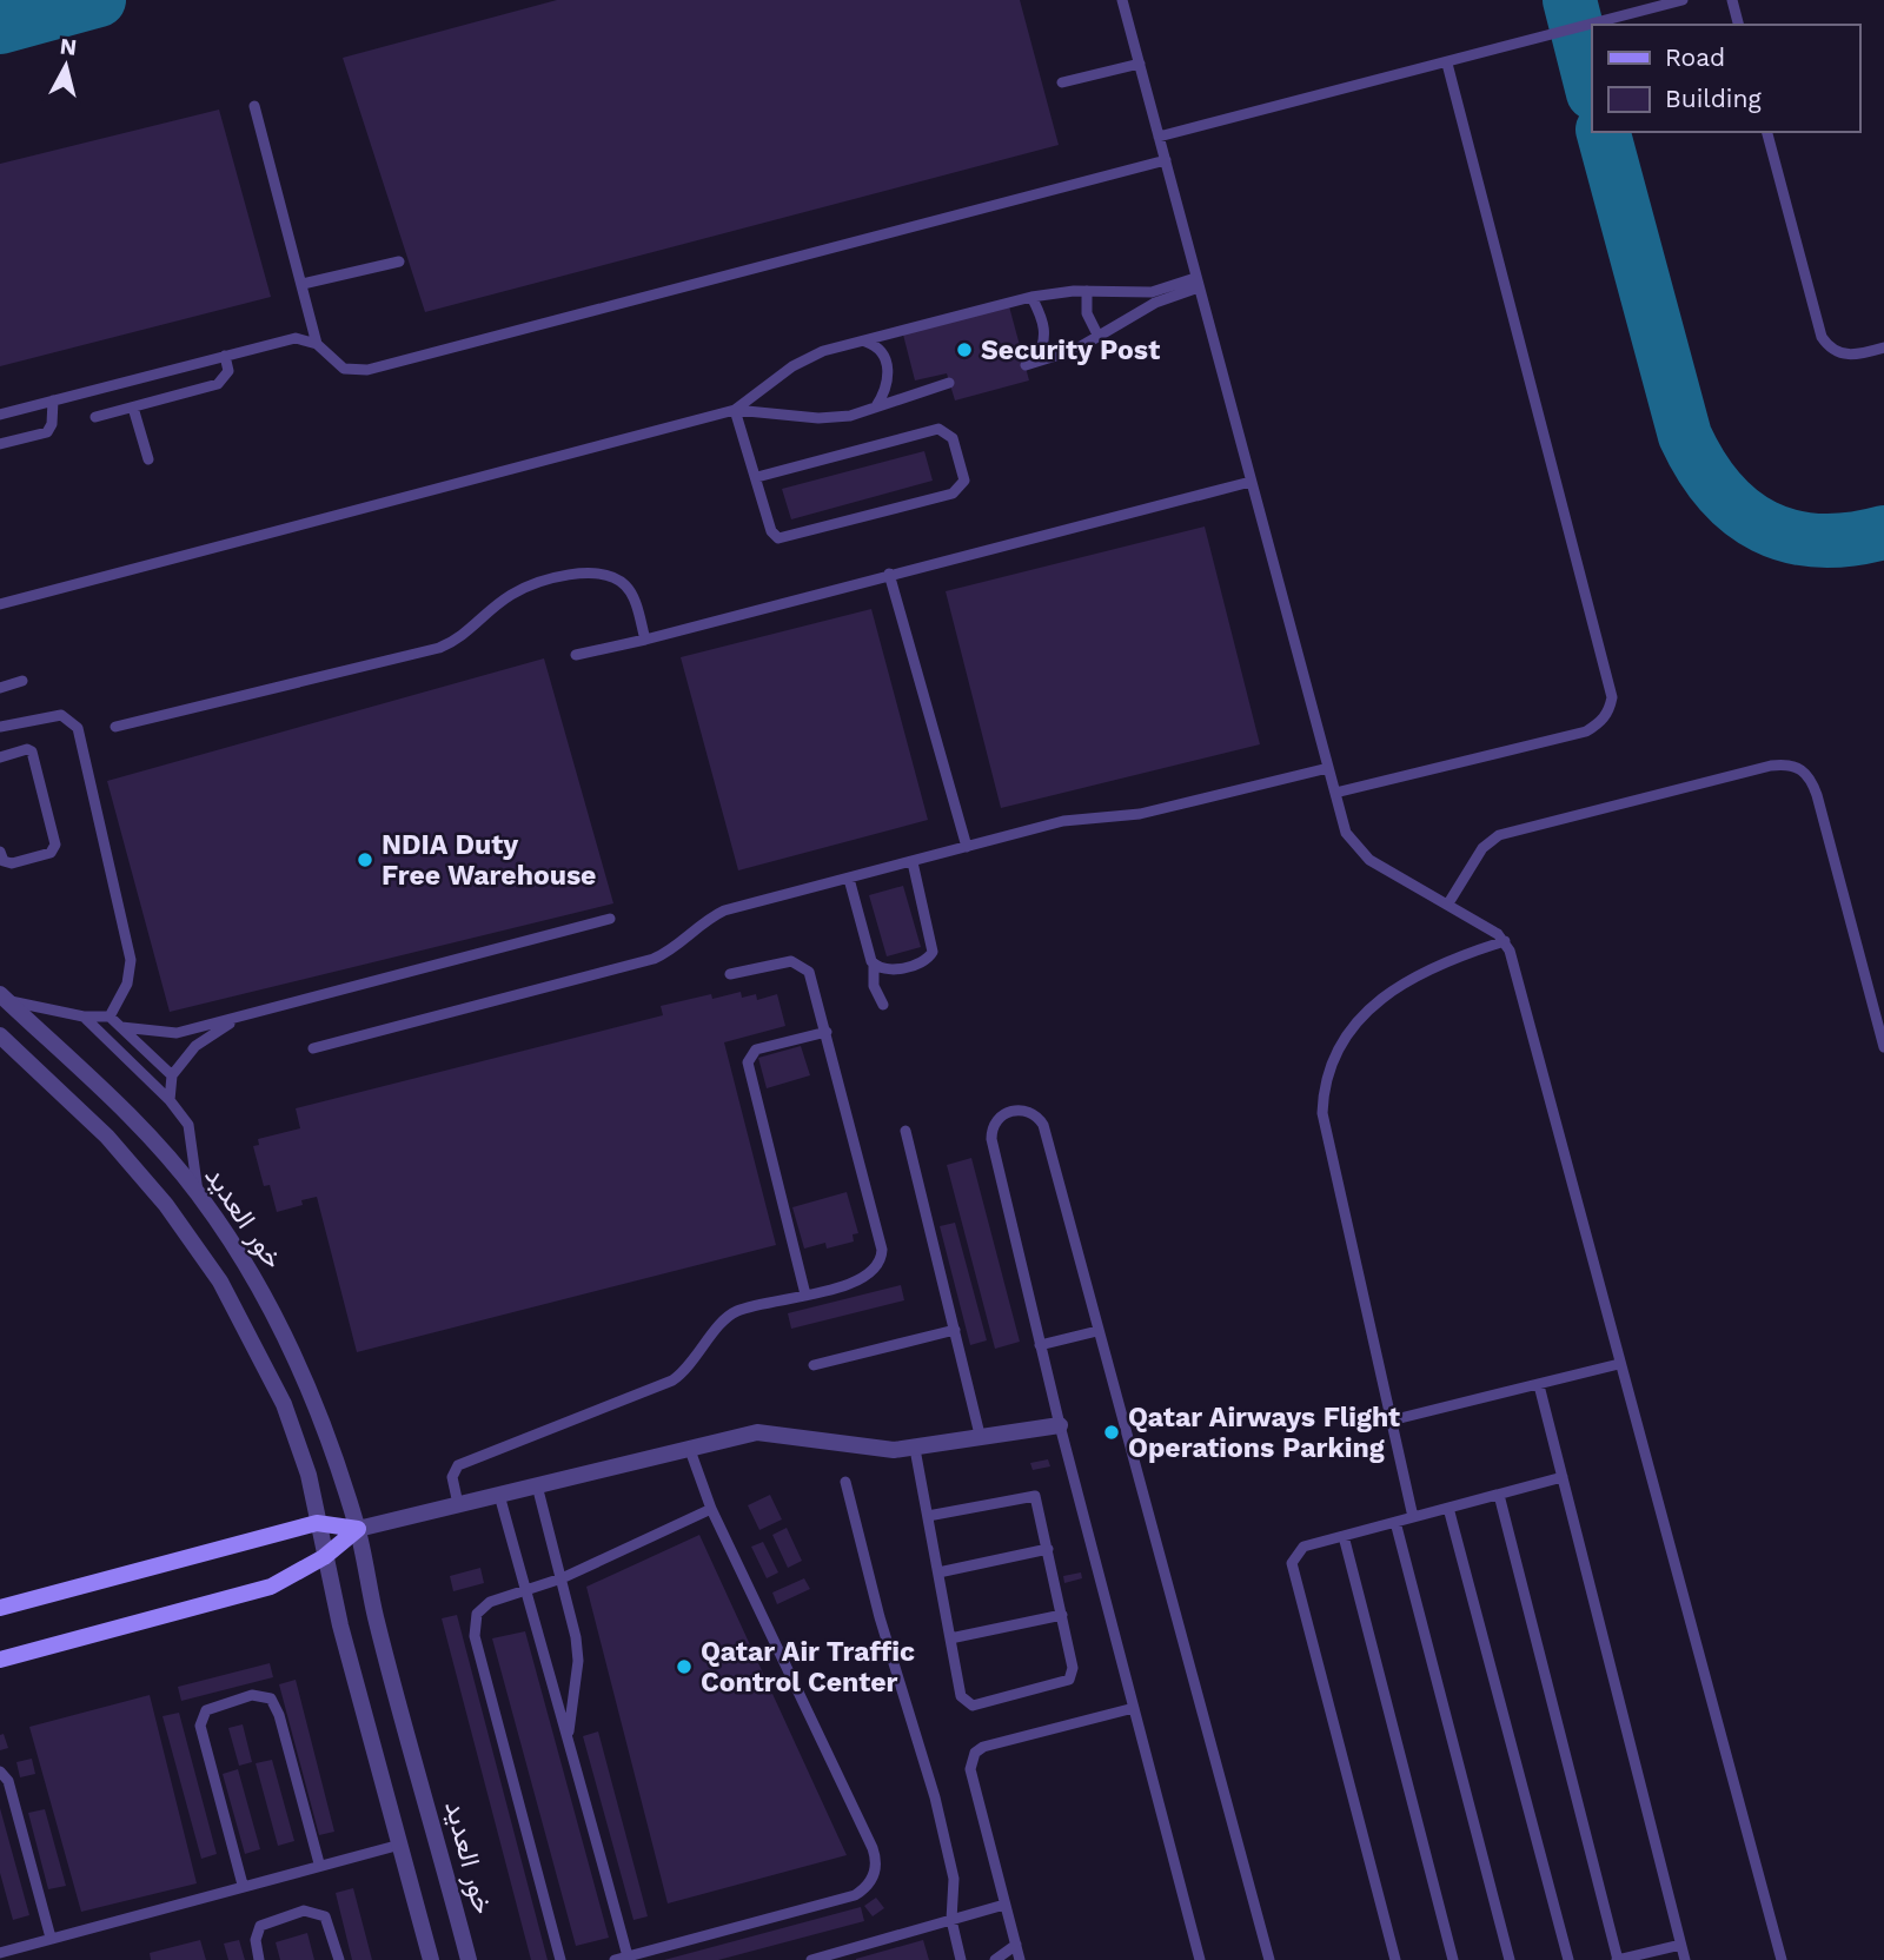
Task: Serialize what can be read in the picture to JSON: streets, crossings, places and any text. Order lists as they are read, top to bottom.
{
  "streets": {
    "street": ["خور العديد"]
  },
  "places": [
    "Security Post",
    "NDIA Duty Free Warehouse",
    "Qatar Airways Flight Operations Parking",
    "Qatar Air Traffic Control Center"
  ],
  "legend": ["Road", "Building"],
  "north": "top"
}
